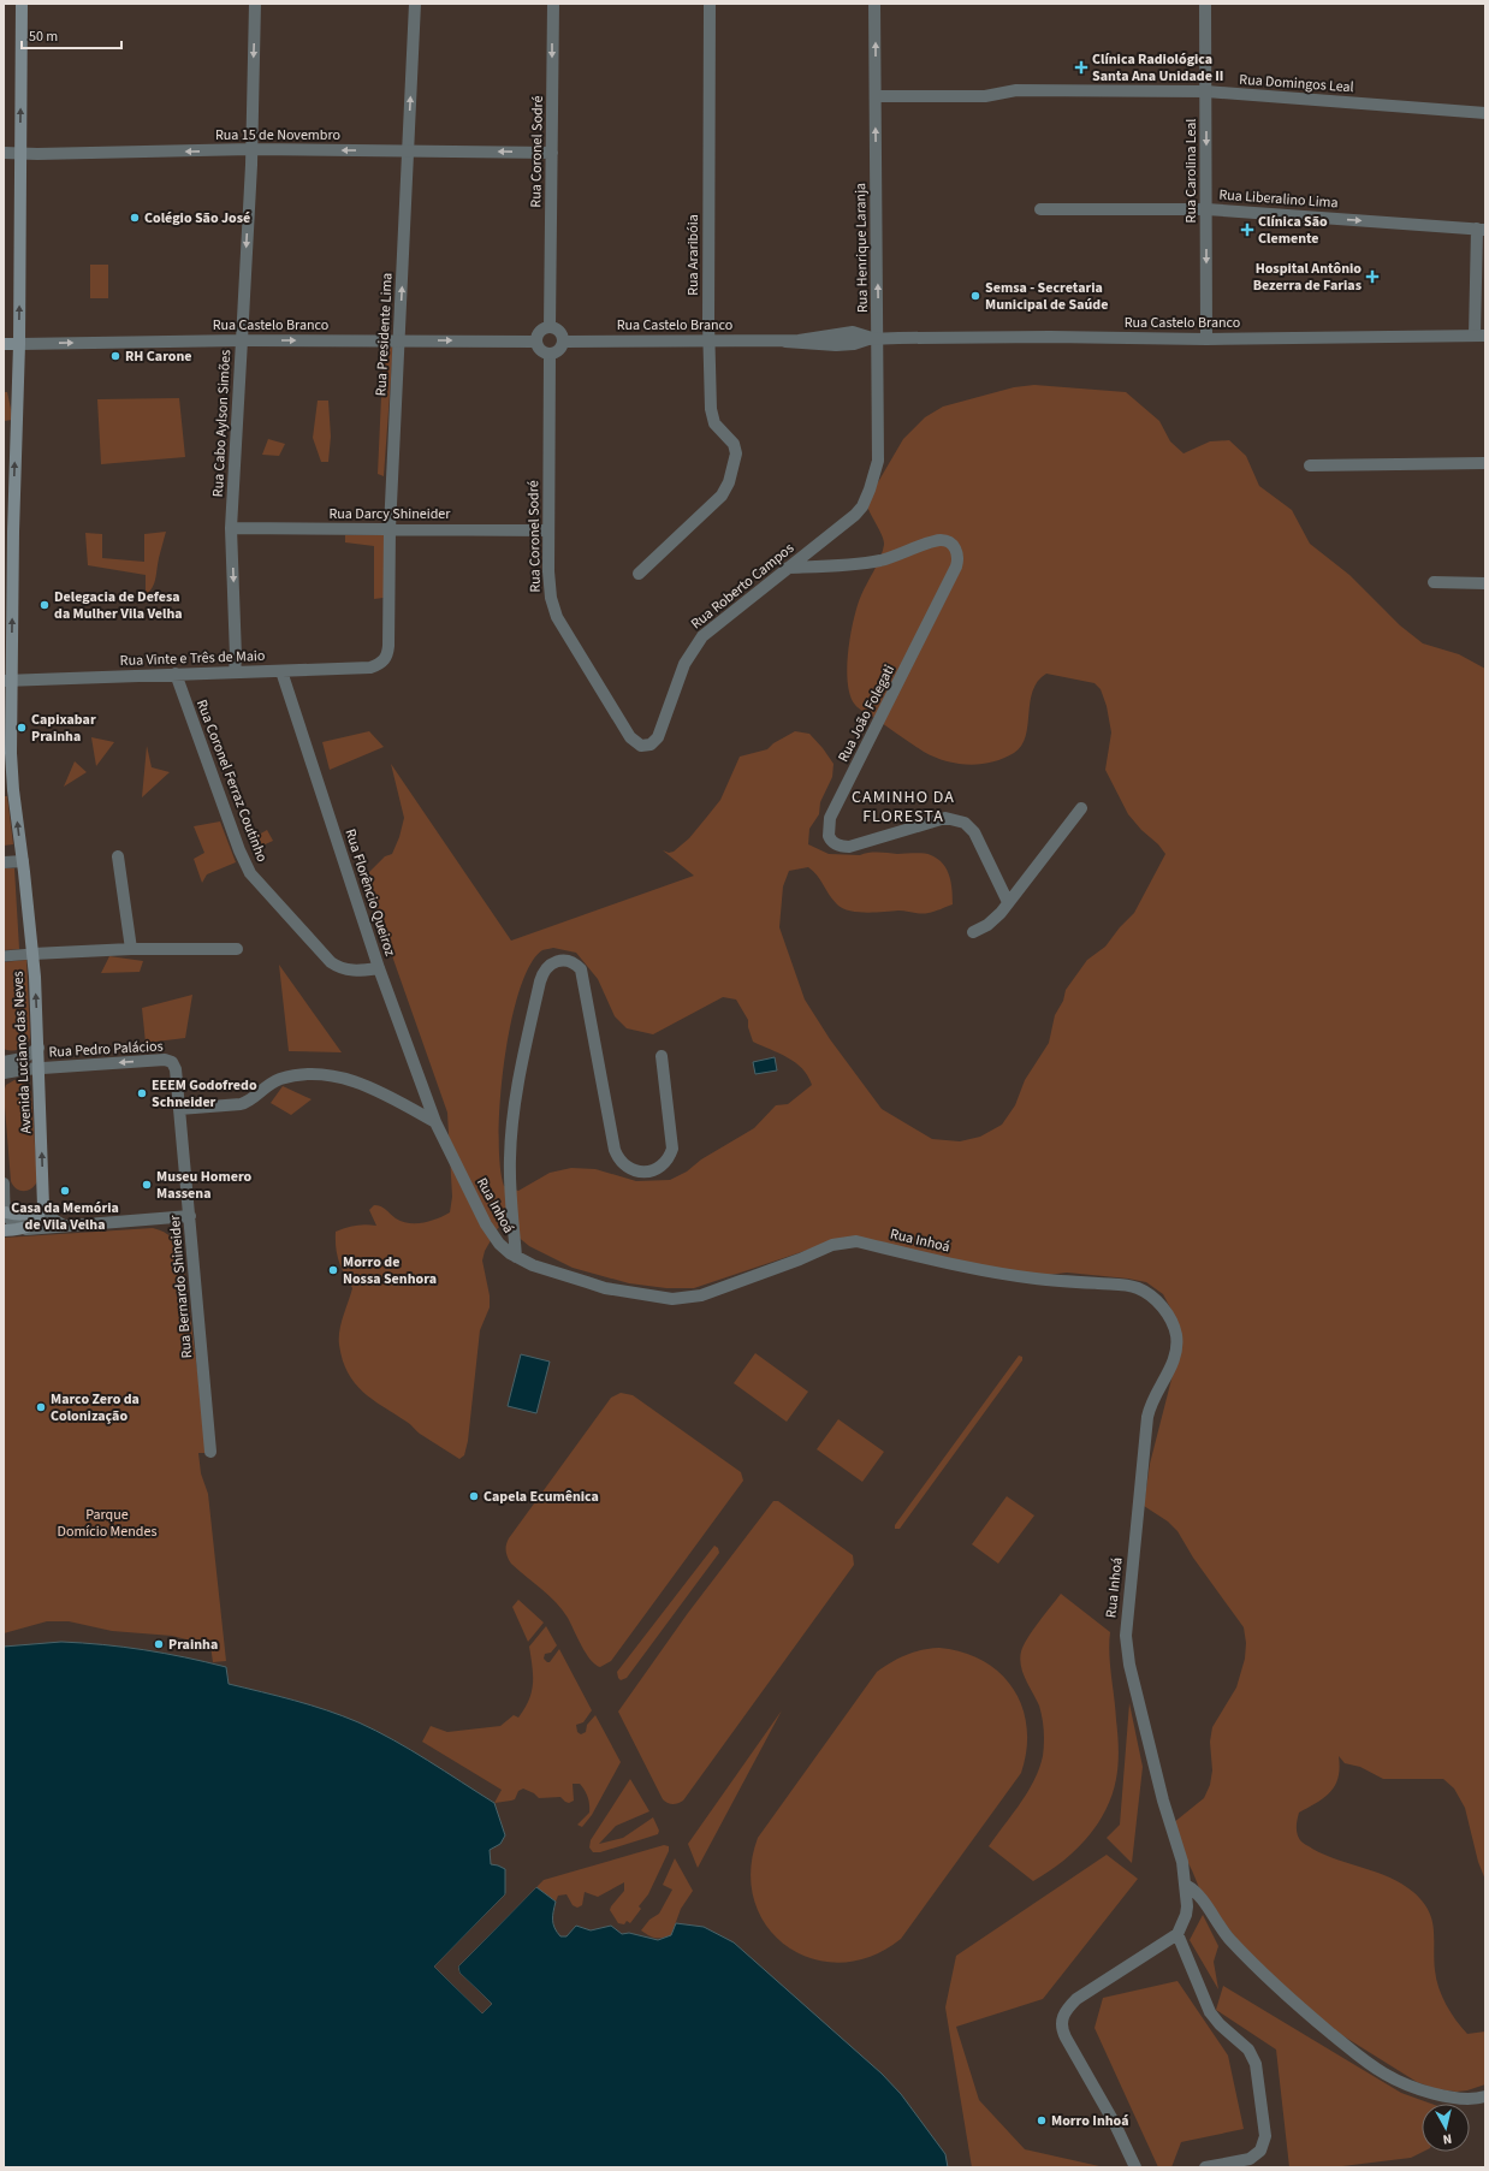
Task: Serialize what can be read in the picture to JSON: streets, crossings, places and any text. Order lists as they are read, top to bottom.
{
  "streets": {
    "main road": ["Rua Castelo Branco", "Avenida Luciano das Neves"],
    "street": [
      "Rua Domingos Leal",
      "Rua 15 de Novembro",
      "Rua Coronel Sodré",
      "Rua Carolina Leal",
      "Rua Liberalino Lima",
      "Rua Henrique Laranja",
      "Rua Araribóia",
      "Rua Presidente Lima",
      "Rua Cabo Aylson Simões",
      "Rua Darcy Shineider",
      "Rua Roberto Campos",
      "Rua Vinte e Três de Maio",
      "Rua João Folegati",
      "Rua Coronel Ferraz Coutinho",
      "Rua Florêncio Queiroz",
      "Rua Pedro Palácios",
      "Rua Inhoá",
      "Rua Bernardo Shineider"
    ]
  },
  "crossings": [
    ["Rua Domingos Leal", "Rua Carolina Leal"],
    ["Rua Domingos Leal", "Rua Henrique Laranja"],
    ["Rua 15 de Novembro", "Rua Coronel Sodré"],
    ["Rua 15 de Novembro", "Rua Presidente Lima"],
    ["Rua 15 de Novembro", "Rua Cabo Aylson Simões"],
    ["Rua 15 de Novembro", "Avenida Luciano das Neves"],
    ["Rua Coronel Sodré", "Rua Castelo Branco"],
    ["Rua Coronel Sodré", "Rua Darcy Shineider"],
    ["Rua Coronel Sodré", "Rua Roberto Campos"],
    ["Rua Carolina Leal", "Rua Liberalino Lima"],
    ["Rua Carolina Leal", "Rua Castelo Branco"],
    ["Rua Henrique Laranja", "Rua Castelo Branco"],
    ["Rua Henrique Laranja", "Rua Roberto Campos"],
    ["Rua Araribóia", "Rua Castelo Branco"],
    ["Rua Castelo Branco", "Rua Presidente Lima"],
    ["Rua Castelo Branco", "Rua Cabo Aylson Simões"],
    ["Rua Castelo Branco", "Avenida Luciano das Neves"],
    ["Rua Presidente Lima", "Rua Darcy Shineider"],
    ["Rua Presidente Lima", "Rua Vinte e Três de Maio"],
    ["Rua Cabo Aylson Simões", "Rua Darcy Shineider"],
    ["Rua Cabo Aylson Simões", "Rua Vinte e Três de Maio"],
    ["Rua Roberto Campos", "Rua João Folegati"],
    ["Rua Vinte e Três de Maio", "Rua Coronel Ferraz Coutinho"],
    ["Rua Vinte e Três de Maio", "Rua Florêncio Queiroz"],
    ["Rua Vinte e Três de Maio", "Avenida Luciano das Neves"],
    ["Rua Coronel Ferraz Coutinho", "Rua Florêncio Queiroz"],
    ["Rua Florêncio Queiroz", "Rua Inhoá"],
    ["Rua Pedro Palácios", "Avenida Luciano das Neves"],
    ["Rua Pedro Palácios", "Rua Bernardo Shineider"]
  ],
  "one_way": [
    "Rua 15 de Novembro",
    "Rua Carolina Leal",
    "Rua Liberalino Lima",
    "Rua Henrique Laranja",
    "Rua Castelo Branco",
    "Rua Presidente Lima",
    "Rua Cabo Aylson Simões",
    "Rua Pedro Palácios",
    "Avenida Luciano das Neves"
  ],
  "districts": ["CAMINHO DA FLORESTA"],
  "parks": ["Parque Domício Mendes"],
  "places": {
    "health": ["Clínica Radiológica Santa Ana Unidade II", "Clínica São Clemente", "Hospital Antônio Bezerra de Farias"],
    "other": [
      "Colégio São José",
      "Semsa - Secretaria Municipal de Saúde",
      "RH Carone",
      "Delegacia de Defesa da Mulher Vila Velha",
      "Capixabar Prainha",
      "EEEM Godofredo Schneider",
      "Museu Homero Massena",
      "Casa da Memória de Vila Velha",
      "Morro de Nossa Senhora",
      "Marco Zero da Colonização",
      "Capela Ecumênica",
      "Prainha",
      "Morro Inhoá"
    ]
  },
  "scale_bar": "50 m",
  "north": "bottom"
}
